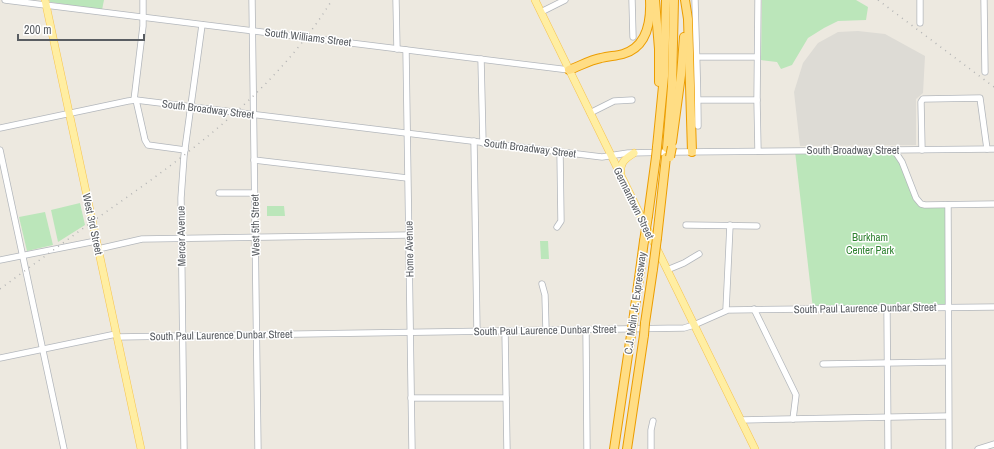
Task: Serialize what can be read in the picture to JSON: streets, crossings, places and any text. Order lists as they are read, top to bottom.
{
  "streets": {
    "highway": ["C.J. Mclin Jr. Expressway"],
    "main road": ["Germantown Street", "West 3rd Street"],
    "street": [
      "South Williams Street",
      "South Broadway Street",
      "West 5th Street",
      "Mercer Avenue",
      "Home Avenue",
      "South Paul Laurence Dunbar Street"
    ]
  },
  "crossings": [
    ["South Williams Street", "Germantown Street"],
    ["South Williams Street", "West 3rd Street"],
    ["South Williams Street", "West 5th Street"],
    ["South Williams Street", "Mercer Avenue"],
    ["South Williams Street", "Home Avenue"],
    ["South Broadway Street", "Germantown Street"],
    ["South Broadway Street", "West 3rd Street"],
    ["South Broadway Street", "West 5th Street"],
    ["South Broadway Street", "Mercer Avenue"],
    ["South Broadway Street", "Home Avenue"],
    ["Germantown Street", "South Paul Laurence Dunbar Street"],
    ["West 3rd Street", "South Paul Laurence Dunbar Street"],
    ["West 5th Street", "South Paul Laurence Dunbar Street"],
    ["Mercer Avenue", "South Paul Laurence Dunbar Street"],
    ["Home Avenue", "South Paul Laurence Dunbar Street"]
  ],
  "parks": ["Burkham Center Park"],
  "scale_bar": "200 m"
}
